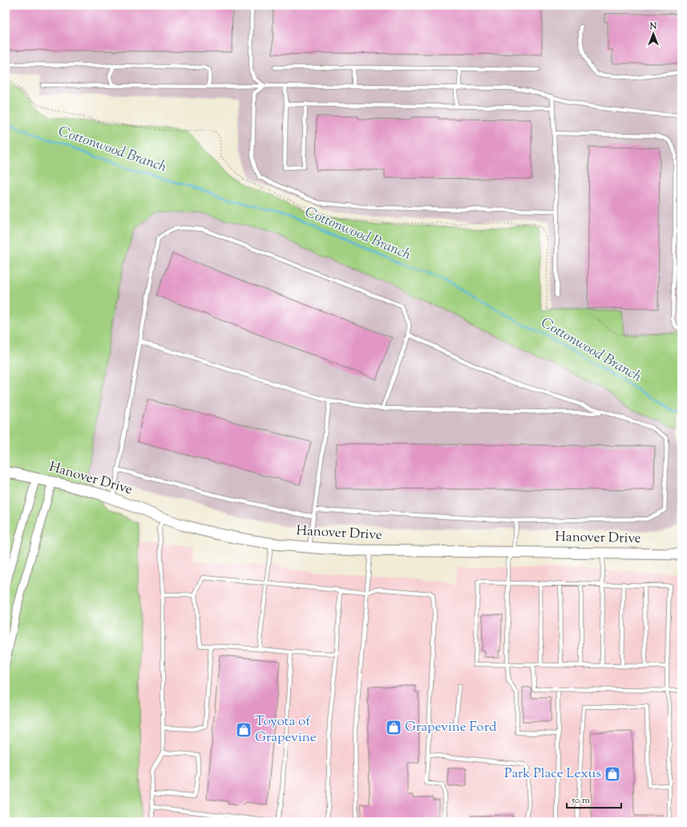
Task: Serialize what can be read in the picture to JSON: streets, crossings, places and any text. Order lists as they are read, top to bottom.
{
  "streets": {
    "street": ["Hanover Drive"]
  },
  "water": ["Cottonwood Branch"],
  "places": {
    "shop": ["Grapevine Ford", "Toyota of Grapevine", "Park Place Lexus"]
  },
  "scale_bar": "50 m",
  "north": "top"
}
